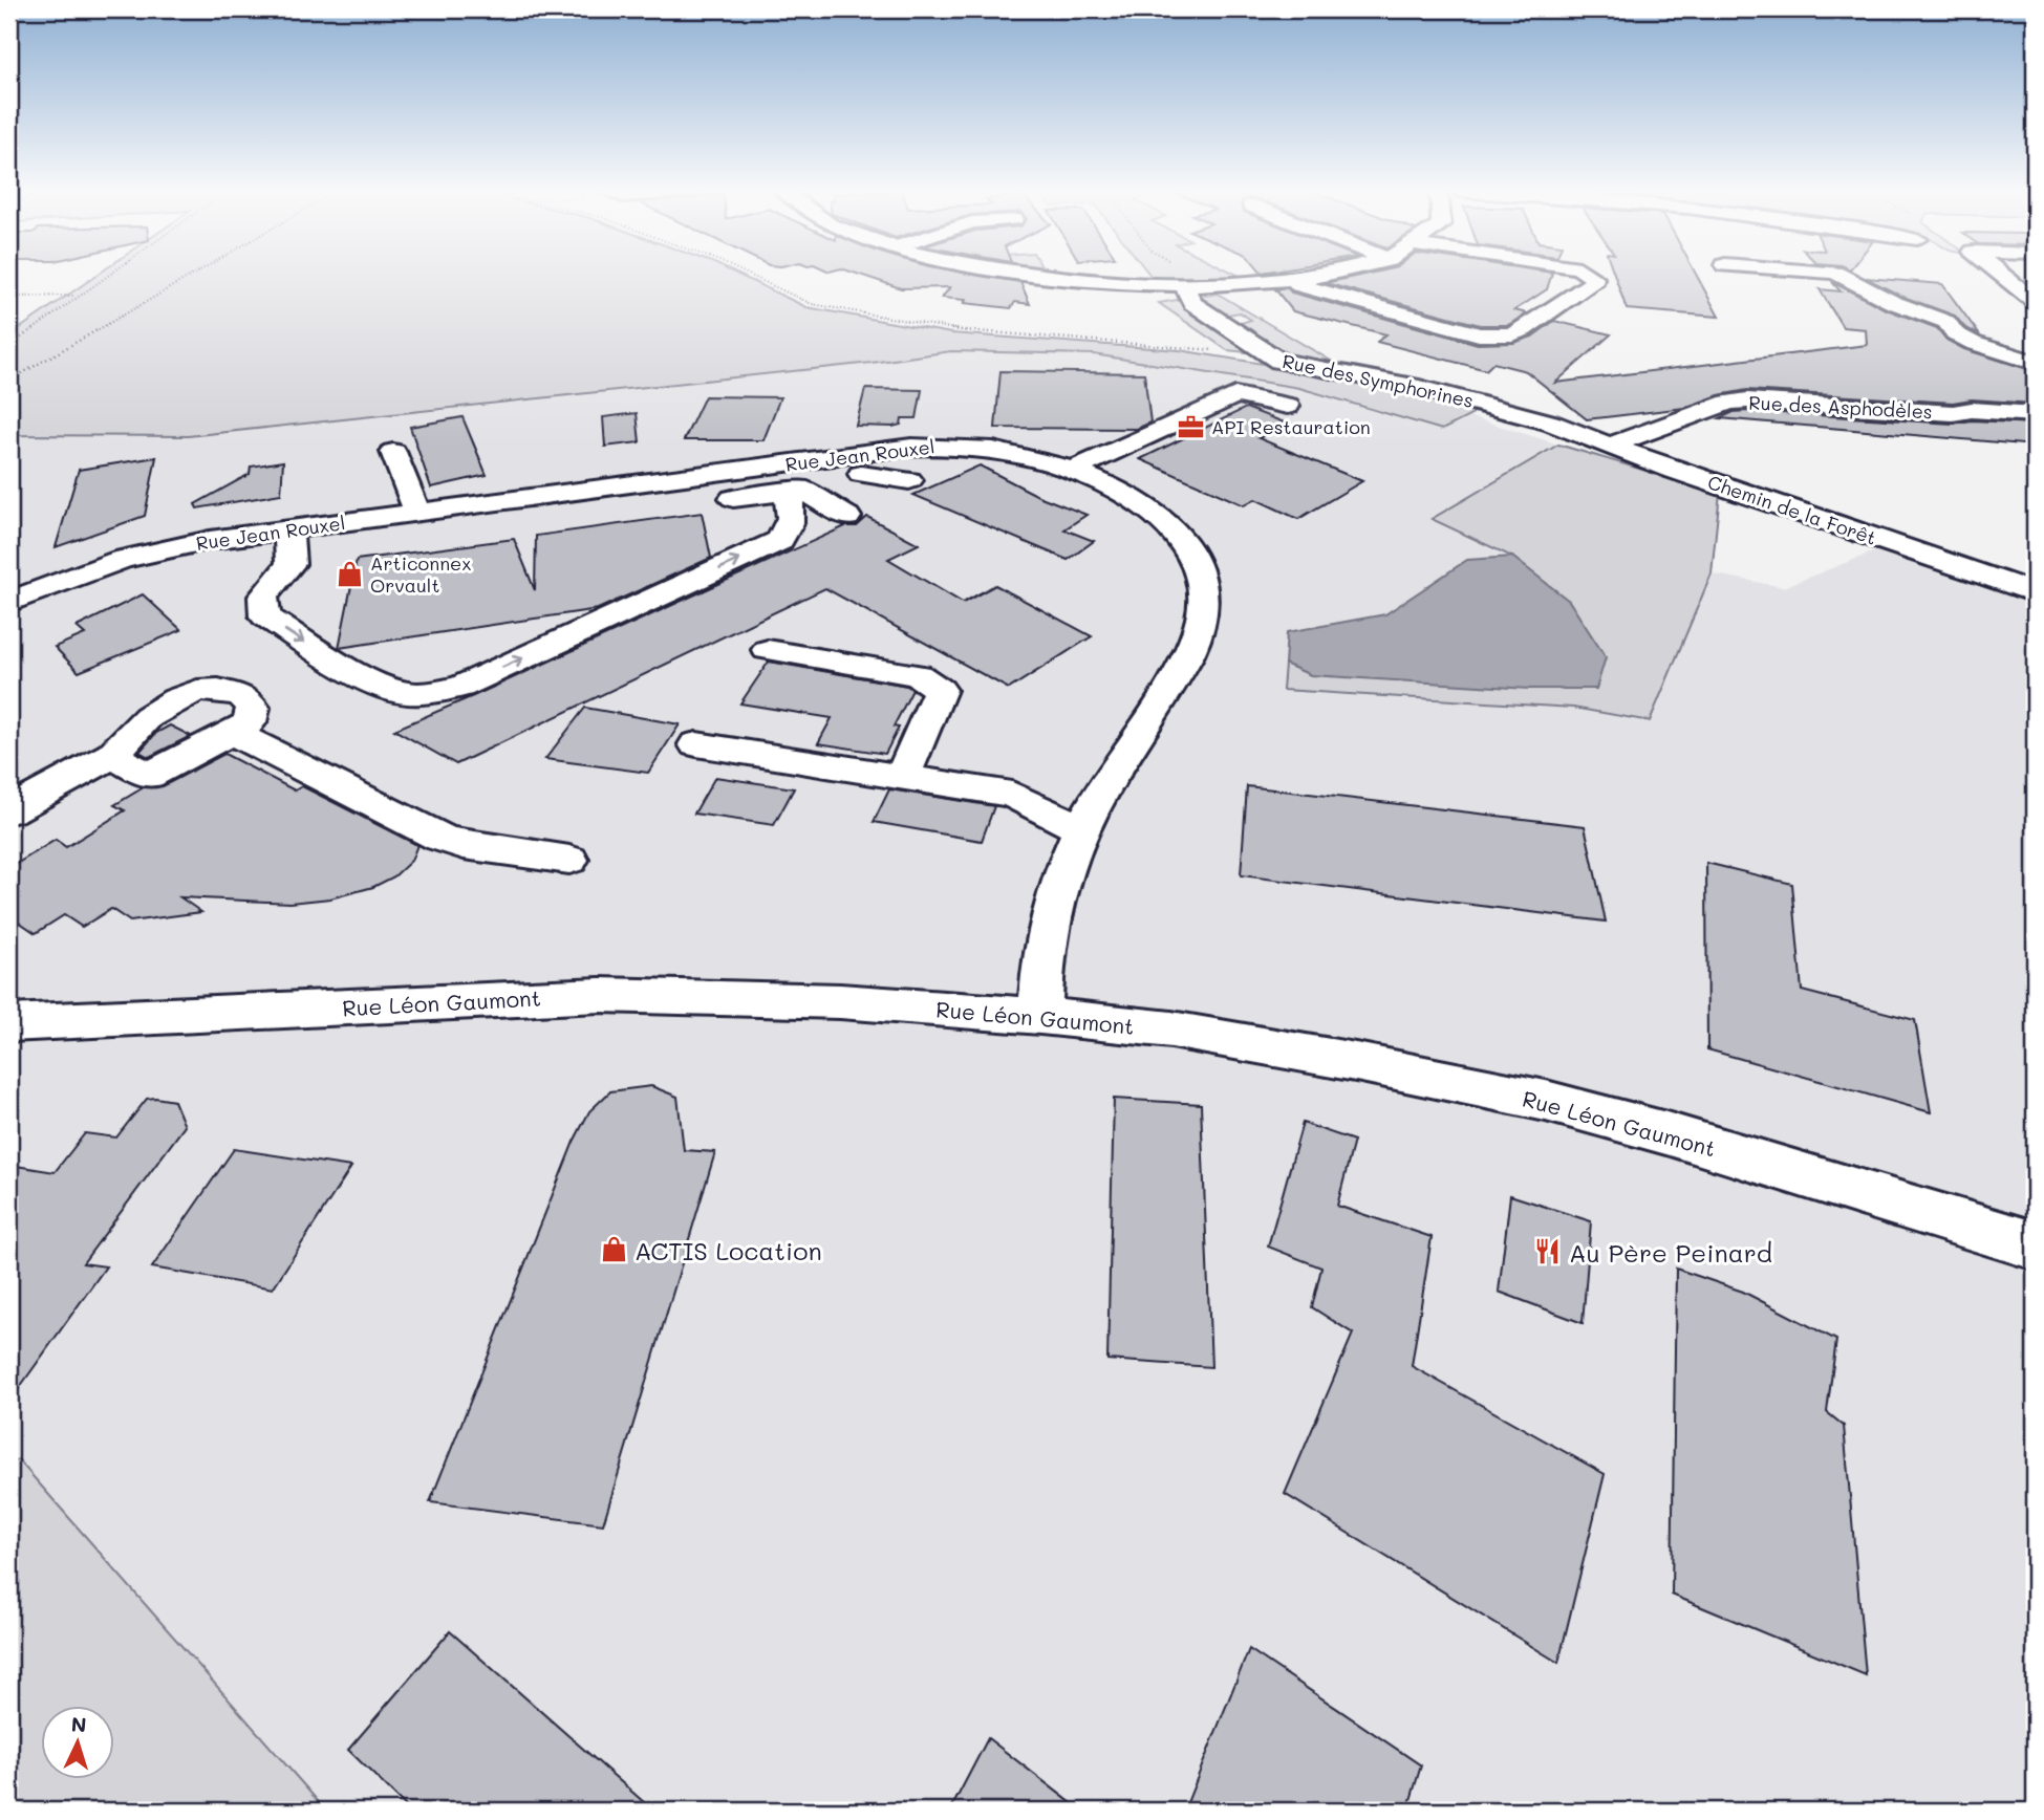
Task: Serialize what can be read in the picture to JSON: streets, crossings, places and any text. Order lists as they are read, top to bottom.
{
  "streets": {
    "street": [
      "Rue des Symphorines",
      "Rue des Asphodèles",
      "Rue Jean Rouxel",
      "Chemin de la Forêt",
      "Rue Léon Gaumont"
    ]
  },
  "crossings": [
    ["Rue des Symphorines", "Chemin de la Forêt"],
    ["Rue des Asphodèles", "Chemin de la Forêt"],
    ["Rue Jean Rouxel", "Rue Léon Gaumont"]
  ],
  "places": {
    "office": ["API Restauration"],
    "shop": ["Articonnex Orvault", "ACTIS Location"],
    "restaurant": ["Au Père Peinard"]
  },
  "north": "top"
}
